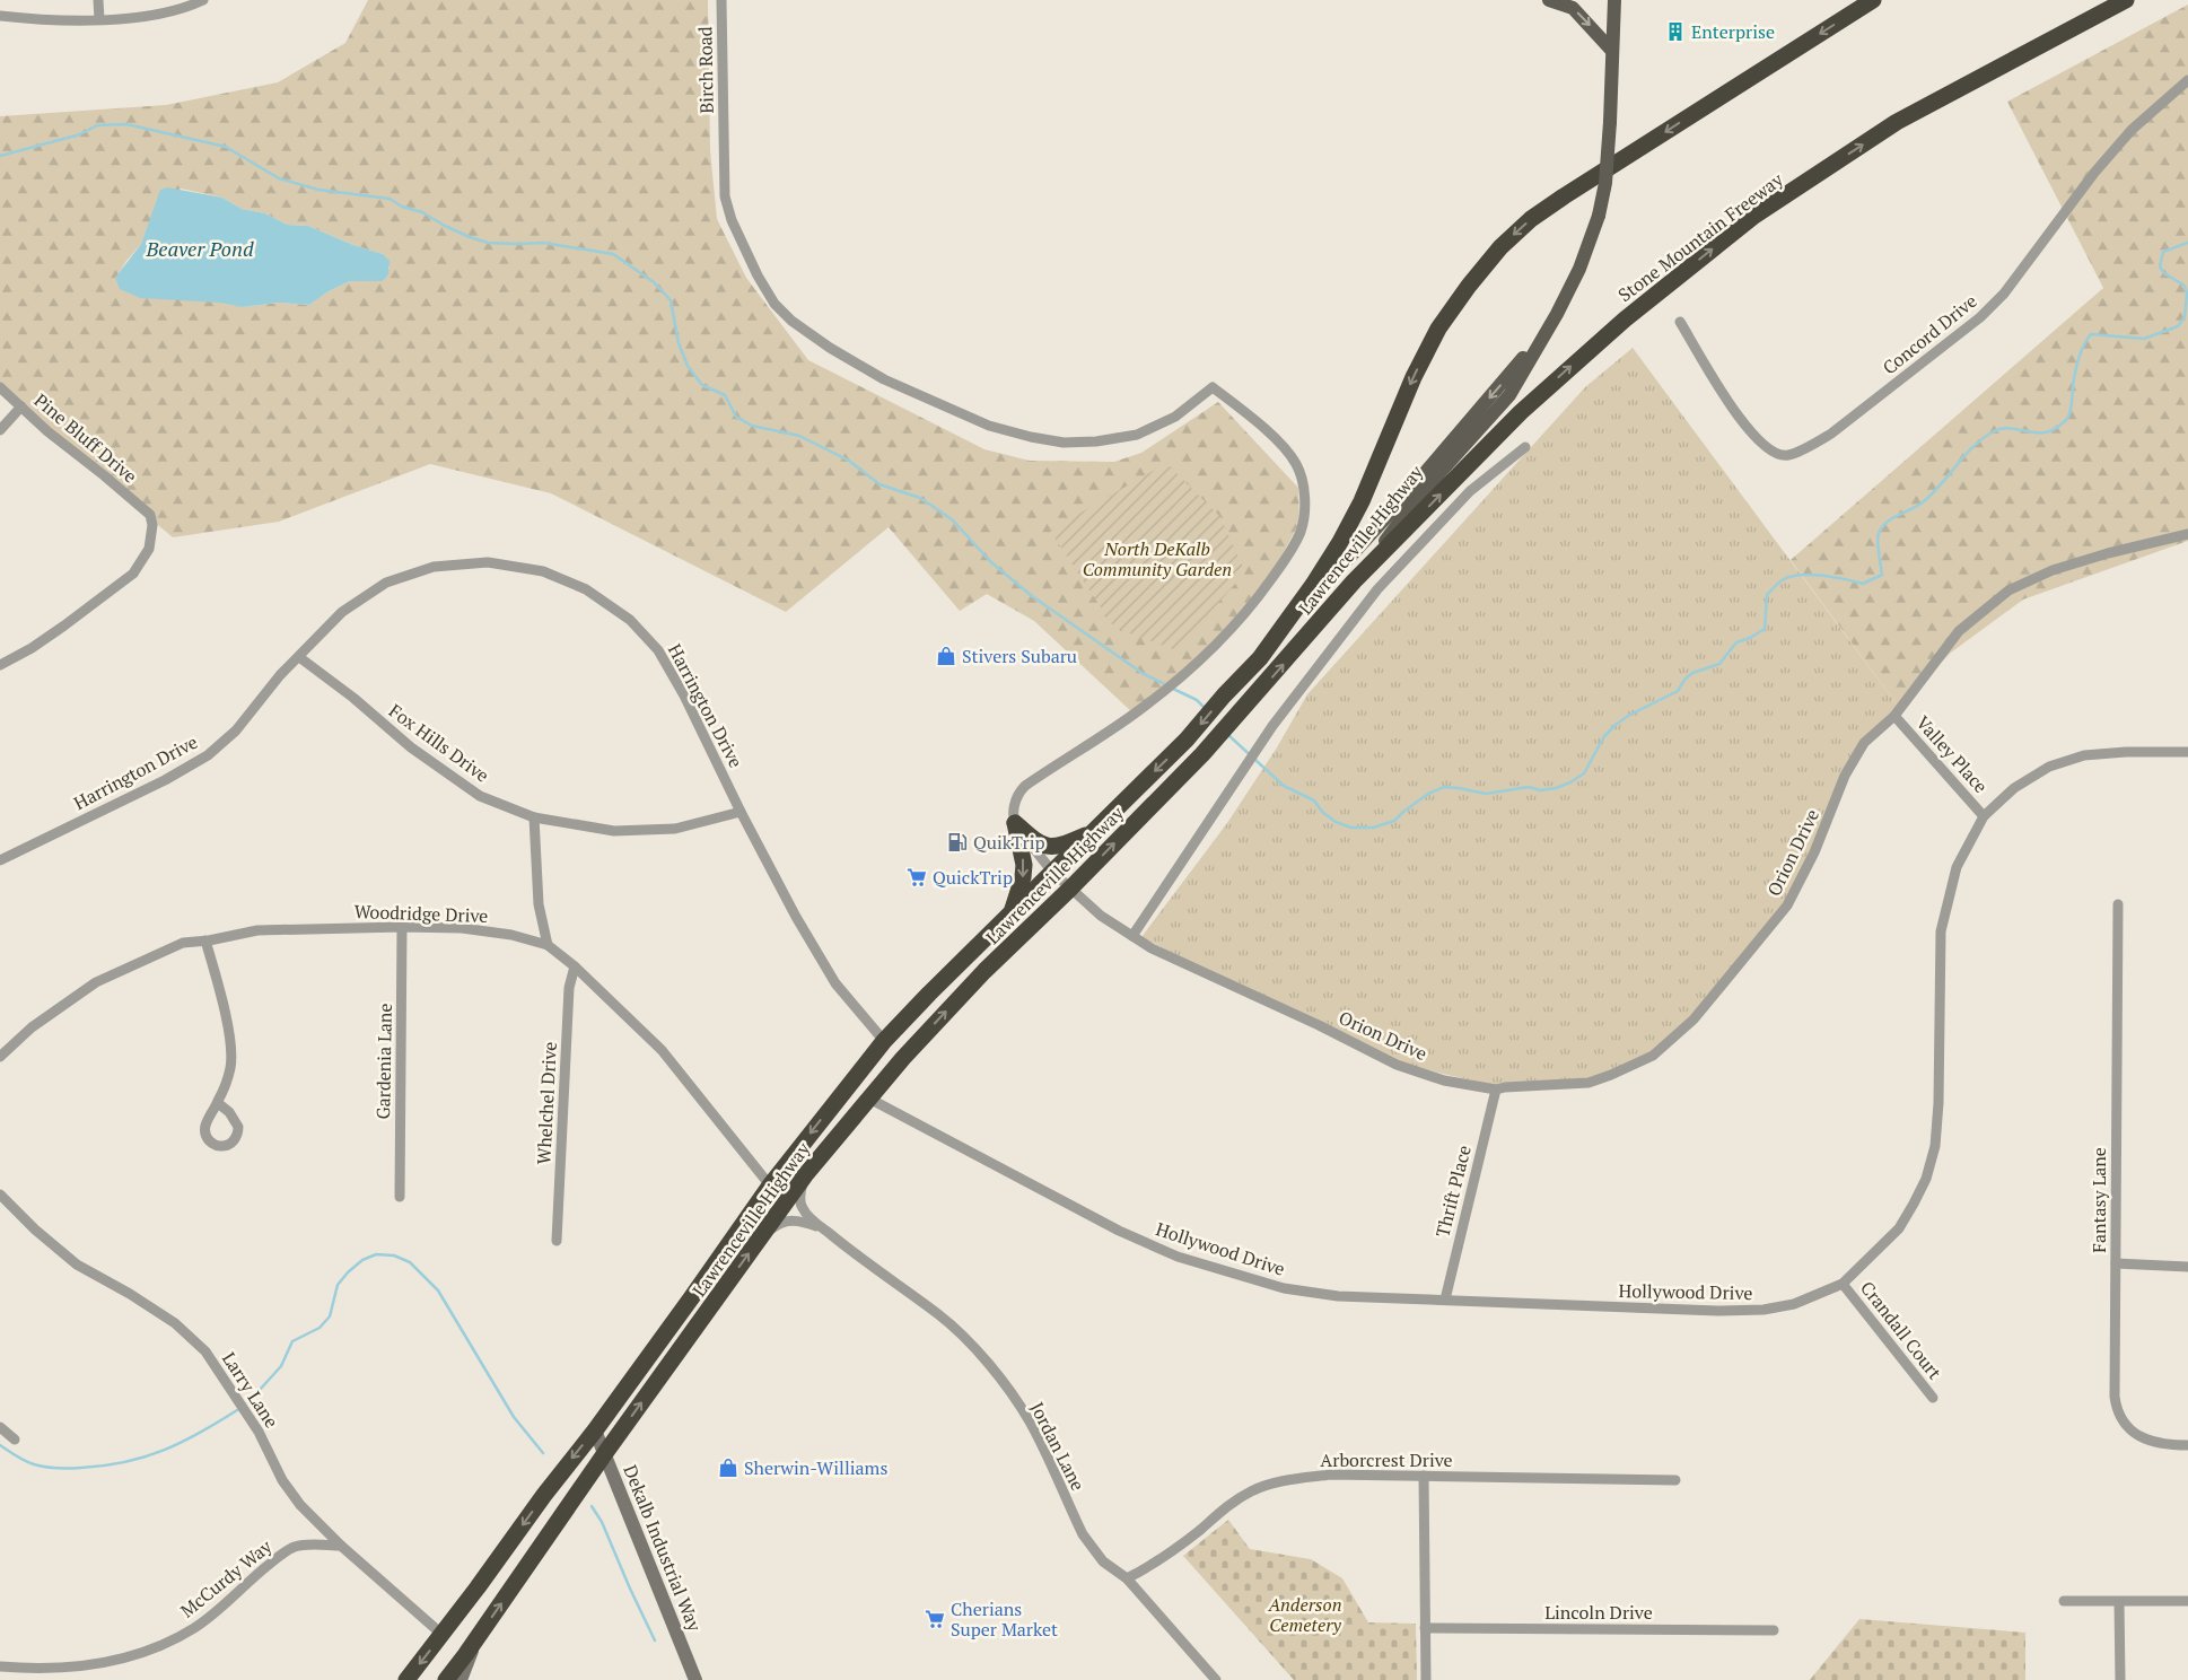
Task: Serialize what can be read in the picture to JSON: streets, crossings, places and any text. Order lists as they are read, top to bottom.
{
  "streets": {
    "highway": ["Stone Mountain Freeway", "Lawrenceville Highway"],
    "main road": ["Dekalb Industrial Way"],
    "street": [
      "Birch Road",
      "Concord Drive",
      "Pine Bluff Drive",
      "Harrington Drive",
      "Fox Hills Drive",
      "Valley Place",
      "Orion Drive",
      "Woodridge Drive",
      "Gardenia Lane",
      "Whelchel Drive",
      "Thrift Place",
      "Fantasy Lane",
      "Hollywood Drive",
      "Crandall Court",
      "Larry Lane",
      "Jordan Lane",
      "Arborcrest Drive",
      "McCurdy Way",
      "Lincoln Drive"
    ]
  },
  "crossings": [
    ["Birch Road", "Orion Drive"],
    ["Stone Mountain Freeway", "Lawrenceville Highway"],
    ["Lawrenceville Highway", "Harrington Drive"],
    ["Lawrenceville Highway", "Orion Drive"],
    ["Lawrenceville Highway", "Woodridge Drive"],
    ["Lawrenceville Highway", "Hollywood Drive"],
    ["Lawrenceville Highway", "Larry Lane"],
    ["Lawrenceville Highway", "Jordan Lane"],
    ["Lawrenceville Highway", "Dekalb Industrial Way"],
    ["Harrington Drive", "Fox Hills Drive"],
    ["Valley Place", "Orion Drive"],
    ["Valley Place", "Hollywood Drive"],
    ["Orion Drive", "Thrift Place"],
    ["Woodridge Drive", "Gardenia Lane"],
    ["Woodridge Drive", "Whelchel Drive"],
    ["Thrift Place", "Hollywood Drive"],
    ["Hollywood Drive", "Crandall Court"],
    ["Larry Lane", "McCurdy Way"],
    ["Jordan Lane", "Arborcrest Drive"]
  ],
  "water": ["Beaver Pond"],
  "parks": ["North DeKalb Community Garden", "Anderson Cemetery"],
  "places": {
    "building": ["Enterprise"],
    "shop": ["Stivers Subaru", "Sherwin-Williams"],
    "fuel station": ["QuikTrip"],
    "supermarket": ["QuickTrip", "Cherians Super Market"]
  }
}
